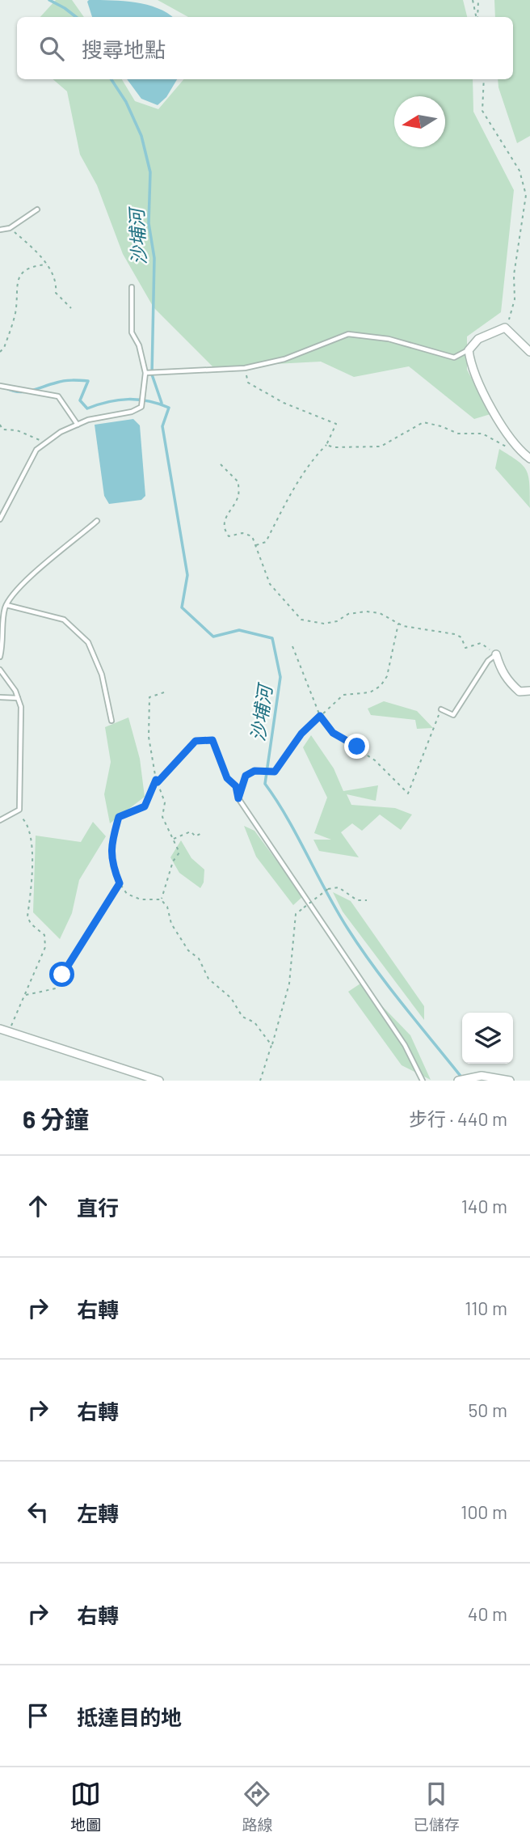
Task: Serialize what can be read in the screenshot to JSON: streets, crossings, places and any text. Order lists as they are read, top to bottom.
{
  "water": ["沙埔河"],
  "north": "left",
  "page": {
    "search": "搜尋地點",
    "heading": ["6 分鐘", "步行 · 440 m"],
    "list": [
      ["直行", "140 m"],
      ["右轉", "110 m"],
      ["右轉", "50 m"],
      ["左轉", "100 m"],
      ["右轉", "40 m"],
      "抵達目的地"
    ],
    "nav": ["地圖", "路線", "已儲存"]
  }
}
